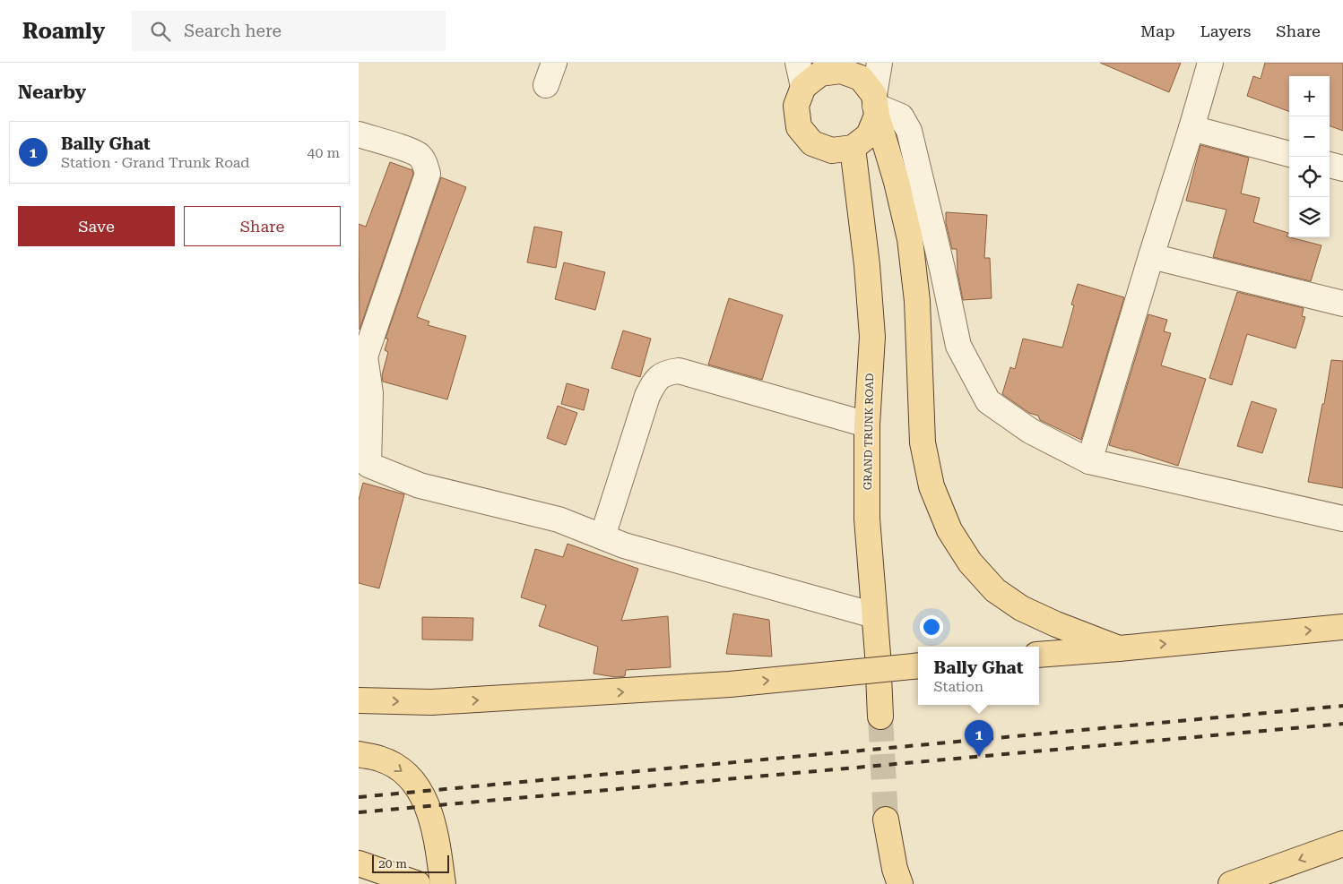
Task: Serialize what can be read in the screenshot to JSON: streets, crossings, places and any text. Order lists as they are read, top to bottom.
{
  "streets": {
    "main road": ["GRAND TRUNK ROAD"]
  },
  "scale_bar": "20 m",
  "page": {
    "header": "Roamly",
    "search": "Search here",
    "nav": ["Map", "Layers", "Share"],
    "heading": "Nearby",
    "map_buttons": ["+", "−"],
    "list": [
      {
        "mark": "1",
        "name": "Bally Ghat",
        "note": "Station · Grand Trunk Road",
        "value": "40 m"
      }
    ],
    "buttons": ["Save", "Share"],
    "popup": ["Bally Ghat", "Station"],
    "pins": "1",
    "scale": "20 m"
  }
}
